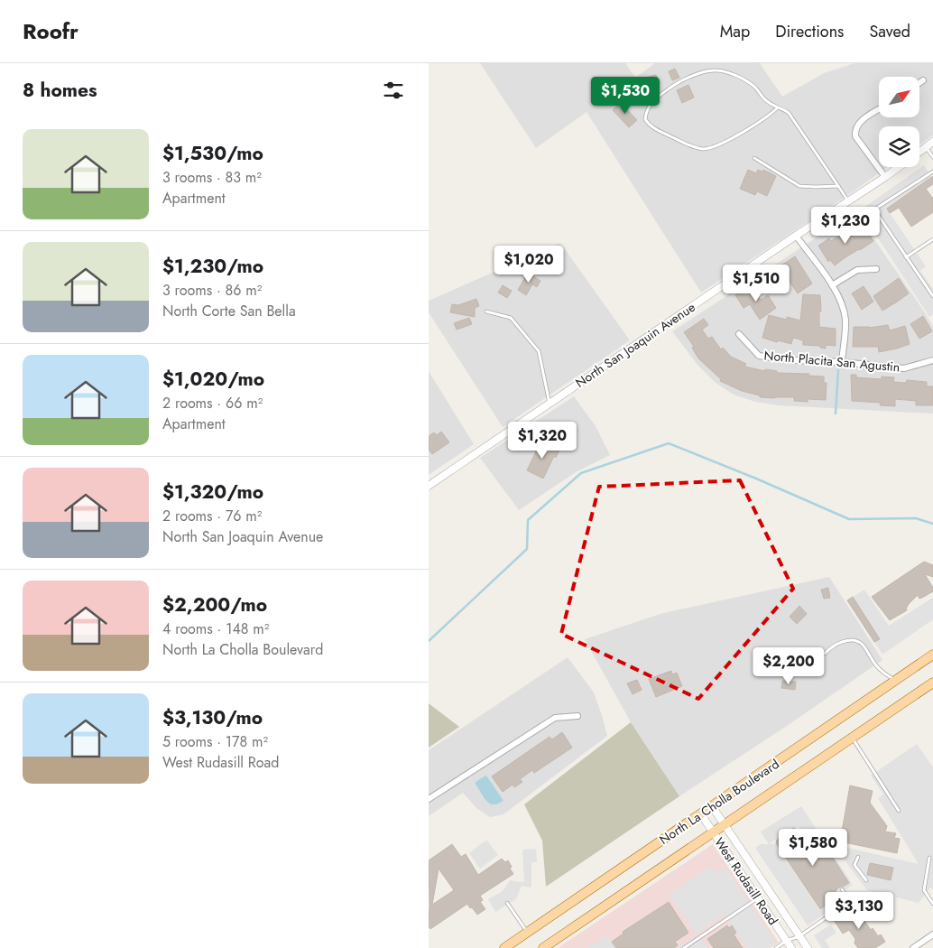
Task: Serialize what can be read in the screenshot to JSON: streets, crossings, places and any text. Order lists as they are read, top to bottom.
{
  "streets": {
    "main road": ["North La Cholla Boulevard"],
    "street": ["North San Joaquin Avenue", "North Placita San Agustin", "West Rudasill Road"]
  },
  "crossings": [
    ["North La Cholla Boulevard", "West Rudasill Road"]
  ],
  "north": "top right",
  "page": {
    "header": "Roofr",
    "nav": ["Map", "Directions", "Saved"],
    "heading": "8 homes",
    "price": [
      "$1,530",
      "$1,230",
      "$1,020",
      "$1,510",
      "$1,320",
      "$2,200",
      "$1,580",
      "$3,130"
    ],
    "list": [
      {
        "name": "$1,530/mo",
        "note": "3 rooms · 83 m² · Apartment"
      },
      {
        "name": "$1,230/mo",
        "note": "3 rooms · 86 m² · North Corte San Bella"
      },
      {
        "name": "$1,020/mo",
        "note": "2 rooms · 66 m² · Apartment"
      },
      {
        "name": "$1,320/mo",
        "note": "2 rooms · 76 m² · North San Joaquin Avenue"
      },
      {
        "name": "$2,200/mo",
        "note": "4 rooms · 148 m² · North La Cholla Boulevard"
      },
      {
        "name": "$3,130/mo",
        "note": "5 rooms · 178 m² · West Rudasill Road"
      }
    ]
  }
}
